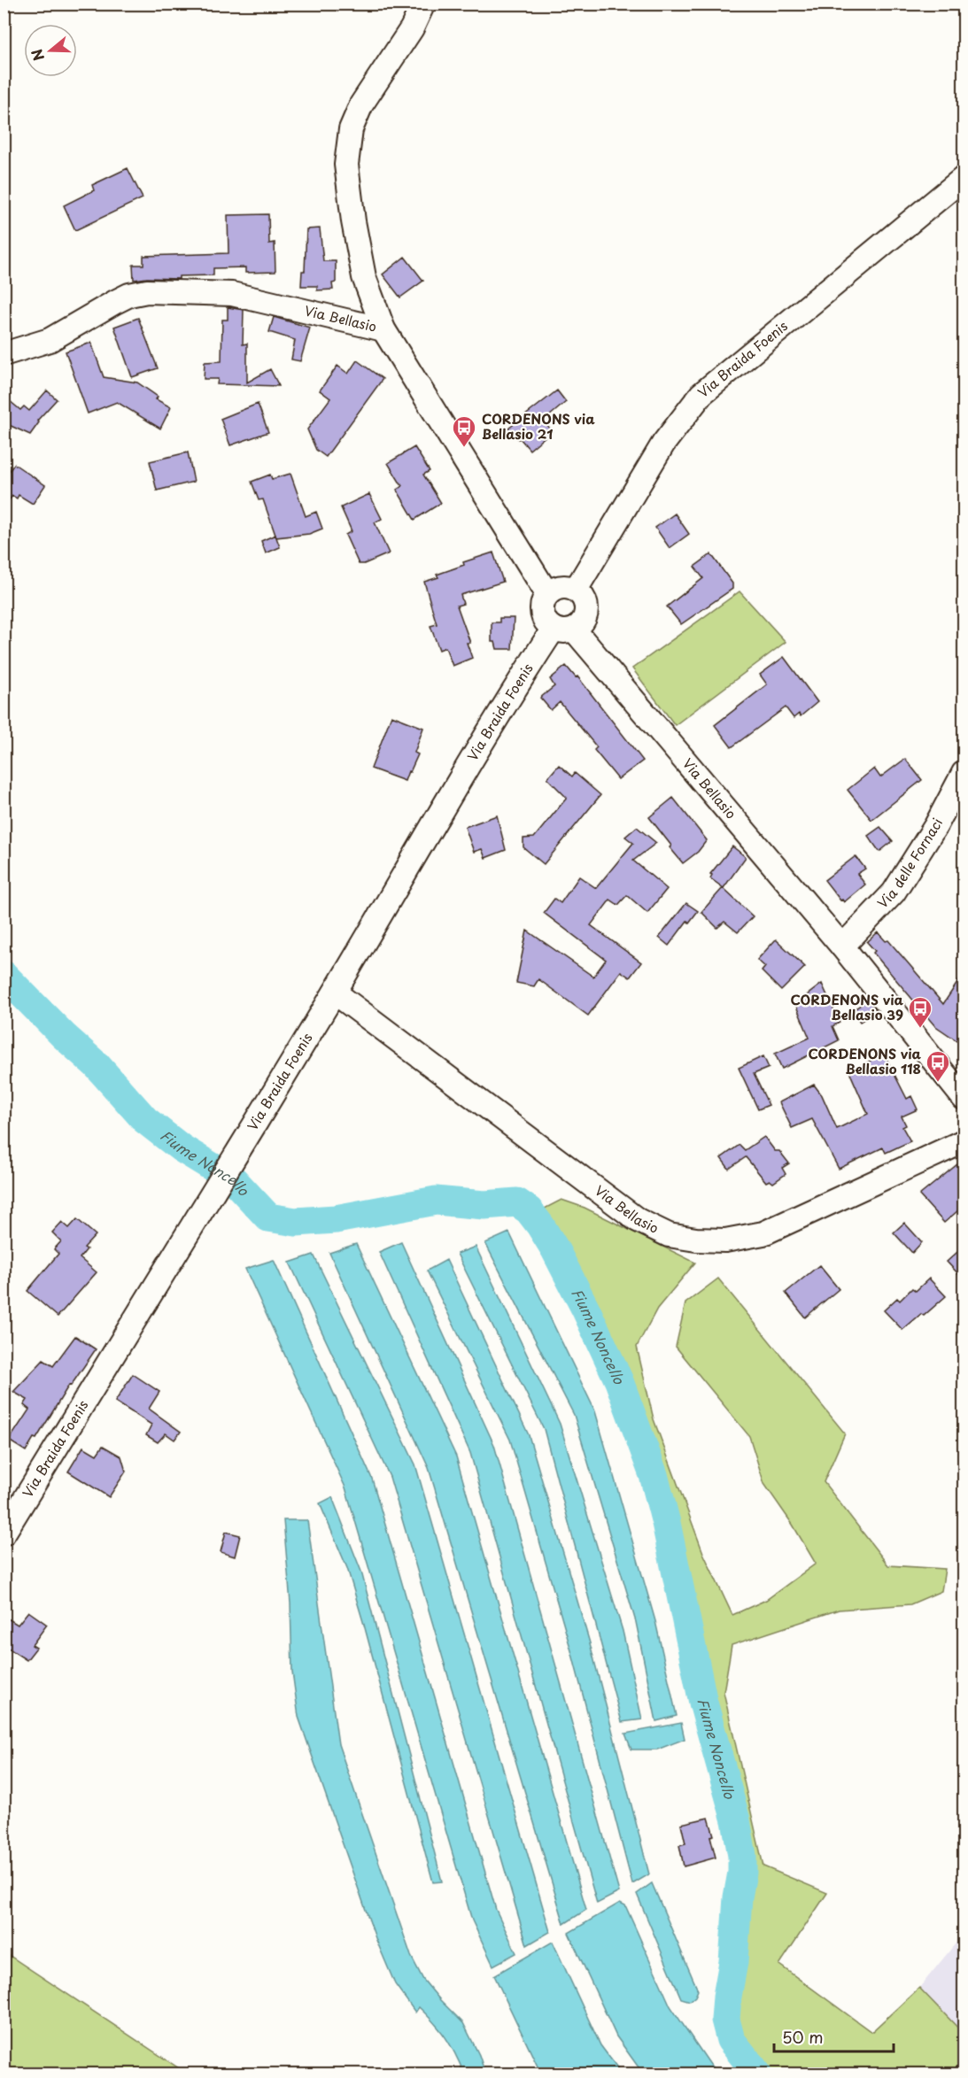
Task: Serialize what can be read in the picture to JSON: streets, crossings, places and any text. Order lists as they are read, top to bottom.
{
  "streets": {
    "street": ["Via Bellasio", "Via Braida Foenis", "Via delle Fornaci"]
  },
  "crossings": [
    ["Via Bellasio", "Via Braida Foenis"],
    ["Via Bellasio", "Via delle Fornaci"]
  ],
  "water": ["Fiume Noncello"],
  "places": {
    "bus stop": ["CORDENONS via Bellasio 21", "CORDENONS via Bellasio 39", "CORDENONS via Bellasio 118"]
  },
  "scale_bar": "50 m",
  "north": "left"
}
